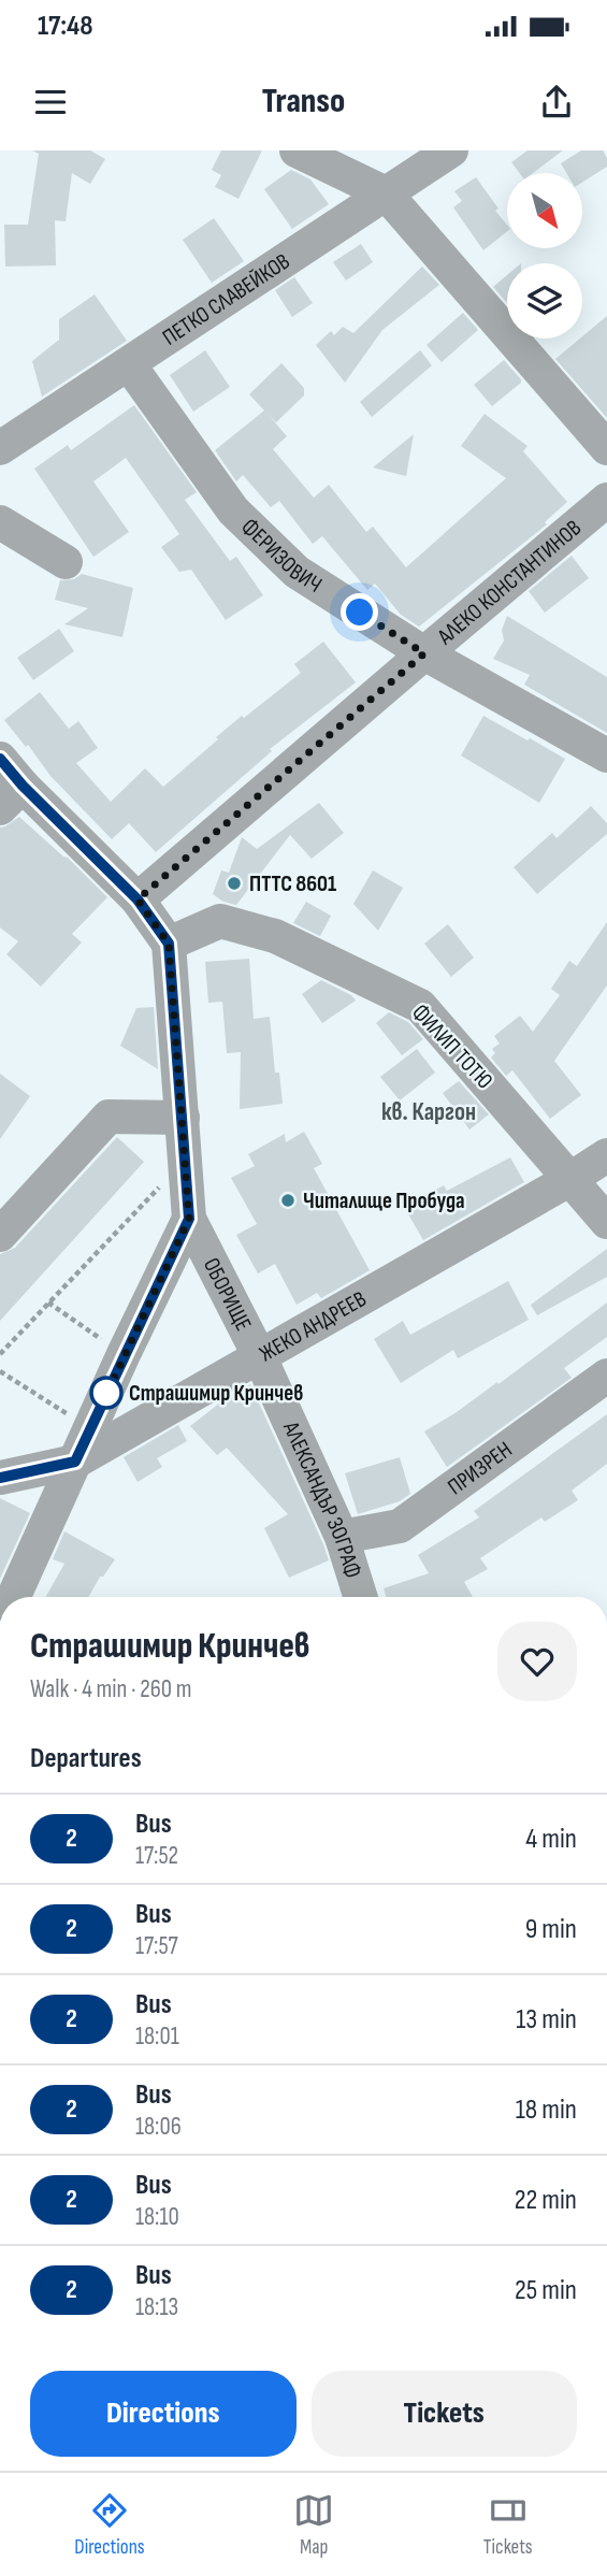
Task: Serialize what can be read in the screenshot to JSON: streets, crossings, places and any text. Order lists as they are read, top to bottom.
{
  "streets": {
    "street": [
      "ПЕТКО СЛАВЕЙКОВ",
      "ФЕРИЗОВИЧ",
      "АЛЕКО КОНСТАНТИНОВ",
      "ФИЛИП ТОТЮ",
      "ОБОРИЩЕ",
      "ЖЕКО АНДРЕЕВ",
      "ПРИЗРЕН",
      "АЛЕКСАНДЪР ЗОГРАФ"
    ]
  },
  "crossings": [
    ["ПЕТКО СЛАВЕЙКОВ", "ФЕРИЗОВИЧ"],
    ["ФЕРИЗОВИЧ", "АЛЕКО КОНСТАНТИНОВ"],
    ["ФИЛИП ТОТЮ", "ОБОРИЩЕ"],
    ["ФИЛИП ТОТЮ", "ЖЕКО АНДРЕЕВ"],
    ["ОБОРИЩЕ", "ЖЕКО АНДРЕЕВ"],
    ["ОБОРИЩЕ", "АЛЕКСАНДЪР ЗОГРАФ"],
    ["ЖЕКО АНДРЕЕВ", "АЛЕКСАНДЪР ЗОГРАФ"],
    ["ПРИЗРЕН", "АЛЕКСАНДЪР ЗОГРАФ"]
  ],
  "districts": ["кв. Каргон"],
  "places": ["ПТТС 8601", "Читалище Пробуда", "Страшимир Кринчев"],
  "lines": ["bus line 2"],
  "north": "bottom right",
  "page": {
    "status": "17:48",
    "header": "Transo",
    "heading": [
      ["Страшимир Кринчев", "Walk · 4 min · 260 m"],
      "Departures"
    ],
    "list": [
      {
        "mark": "2",
        "name": "Bus",
        "note": "17:52",
        "value": "4 min"
      },
      {
        "mark": "2",
        "name": "Bus",
        "note": "17:57",
        "value": "9 min"
      },
      {
        "mark": "2",
        "name": "Bus",
        "note": "18:01",
        "value": "13 min"
      },
      {
        "mark": "2",
        "name": "Bus",
        "note": "18:06",
        "value": "18 min"
      },
      {
        "mark": "2",
        "name": "Bus",
        "note": "18:10",
        "value": "22 min"
      },
      {
        "mark": "2",
        "name": "Bus",
        "note": "18:13",
        "value": "25 min"
      }
    ],
    "buttons": ["Directions", "Tickets"],
    "tabs": ["Directions", "Map", "Tickets"]
  }
}
